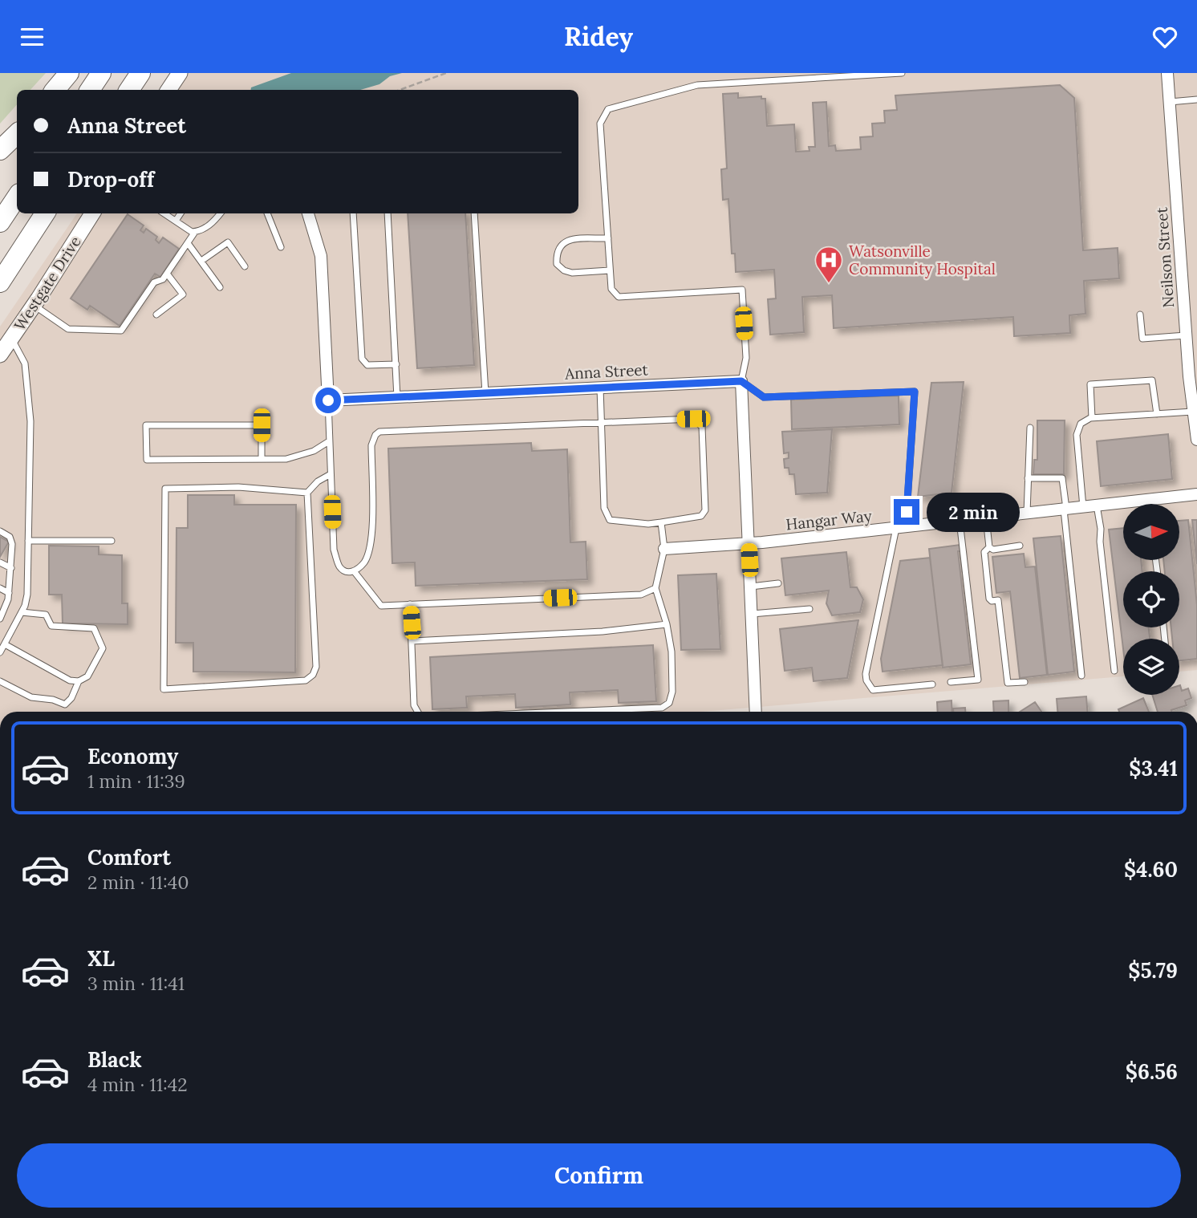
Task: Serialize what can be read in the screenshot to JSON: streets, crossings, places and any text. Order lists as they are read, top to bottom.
{
  "streets": {
    "street": [
      "Neilson Street",
      "Westgate Drive",
      "Anna Street",
      "Hangar Way"
    ]
  },
  "places": {
    "hospital": ["Watsonville Community Hospital"]
  },
  "north": "right",
  "page": {
    "header": "Ridey",
    "banner": ["Anna Street", "Drop-off"],
    "bubble": "2 min",
    "list": [
      {
        "name": "Economy",
        "note": "1 min · 11:39",
        "value": "$3.41"
      },
      {
        "name": "Comfort",
        "note": "2 min · 11:40",
        "value": "$4.60"
      },
      {
        "name": "XL",
        "note": "3 min · 11:41",
        "value": "$5.79"
      },
      {
        "name": "Black",
        "note": "4 min · 11:42",
        "value": "$6.56"
      }
    ],
    "buttons": "Confirm"
  }
}
